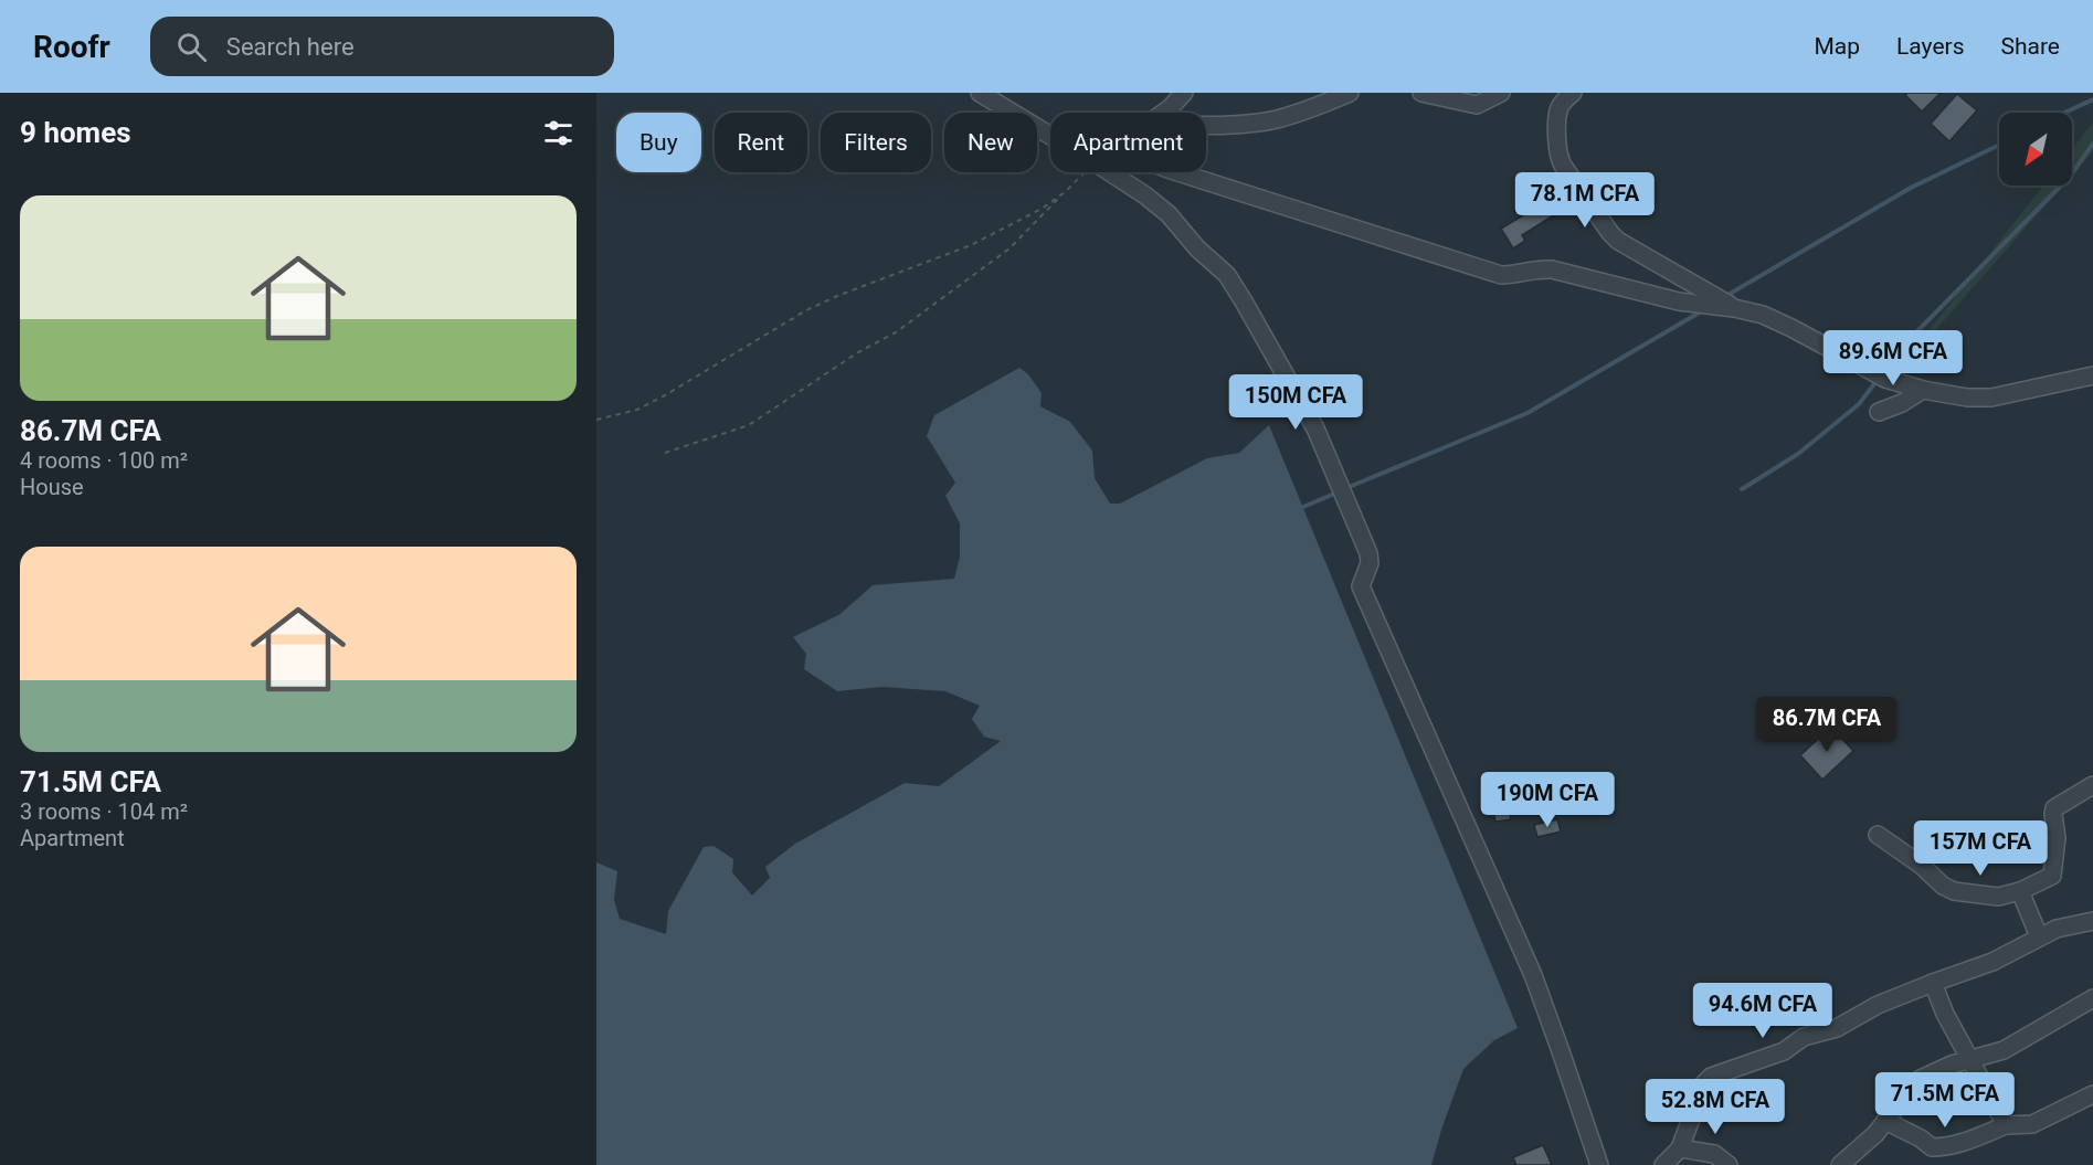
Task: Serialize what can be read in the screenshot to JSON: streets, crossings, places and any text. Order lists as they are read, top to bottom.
{
  "north": "bottom left",
  "page": {
    "header": "Roofr",
    "search": "Search here",
    "nav": ["Map", "Layers", "Share"],
    "heading": "9 homes",
    "chip": [
      "Buy",
      "Rent",
      "Filters",
      "New",
      "Apartment"
    ],
    "list": [
      {
        "name": "86.7M CFA",
        "note": "4 rooms · 100 m² · House"
      },
      {
        "name": "71.5M CFA",
        "note": "3 rooms · 104 m² · Apartment"
      }
    ],
    "price": [
      "78.1M CFA",
      "89.6M CFA",
      "150M CFA",
      "86.7M CFA",
      "190M CFA",
      "157M CFA",
      "94.6M CFA",
      "71.5M CFA",
      "52.8M CFA"
    ]
  }
}
